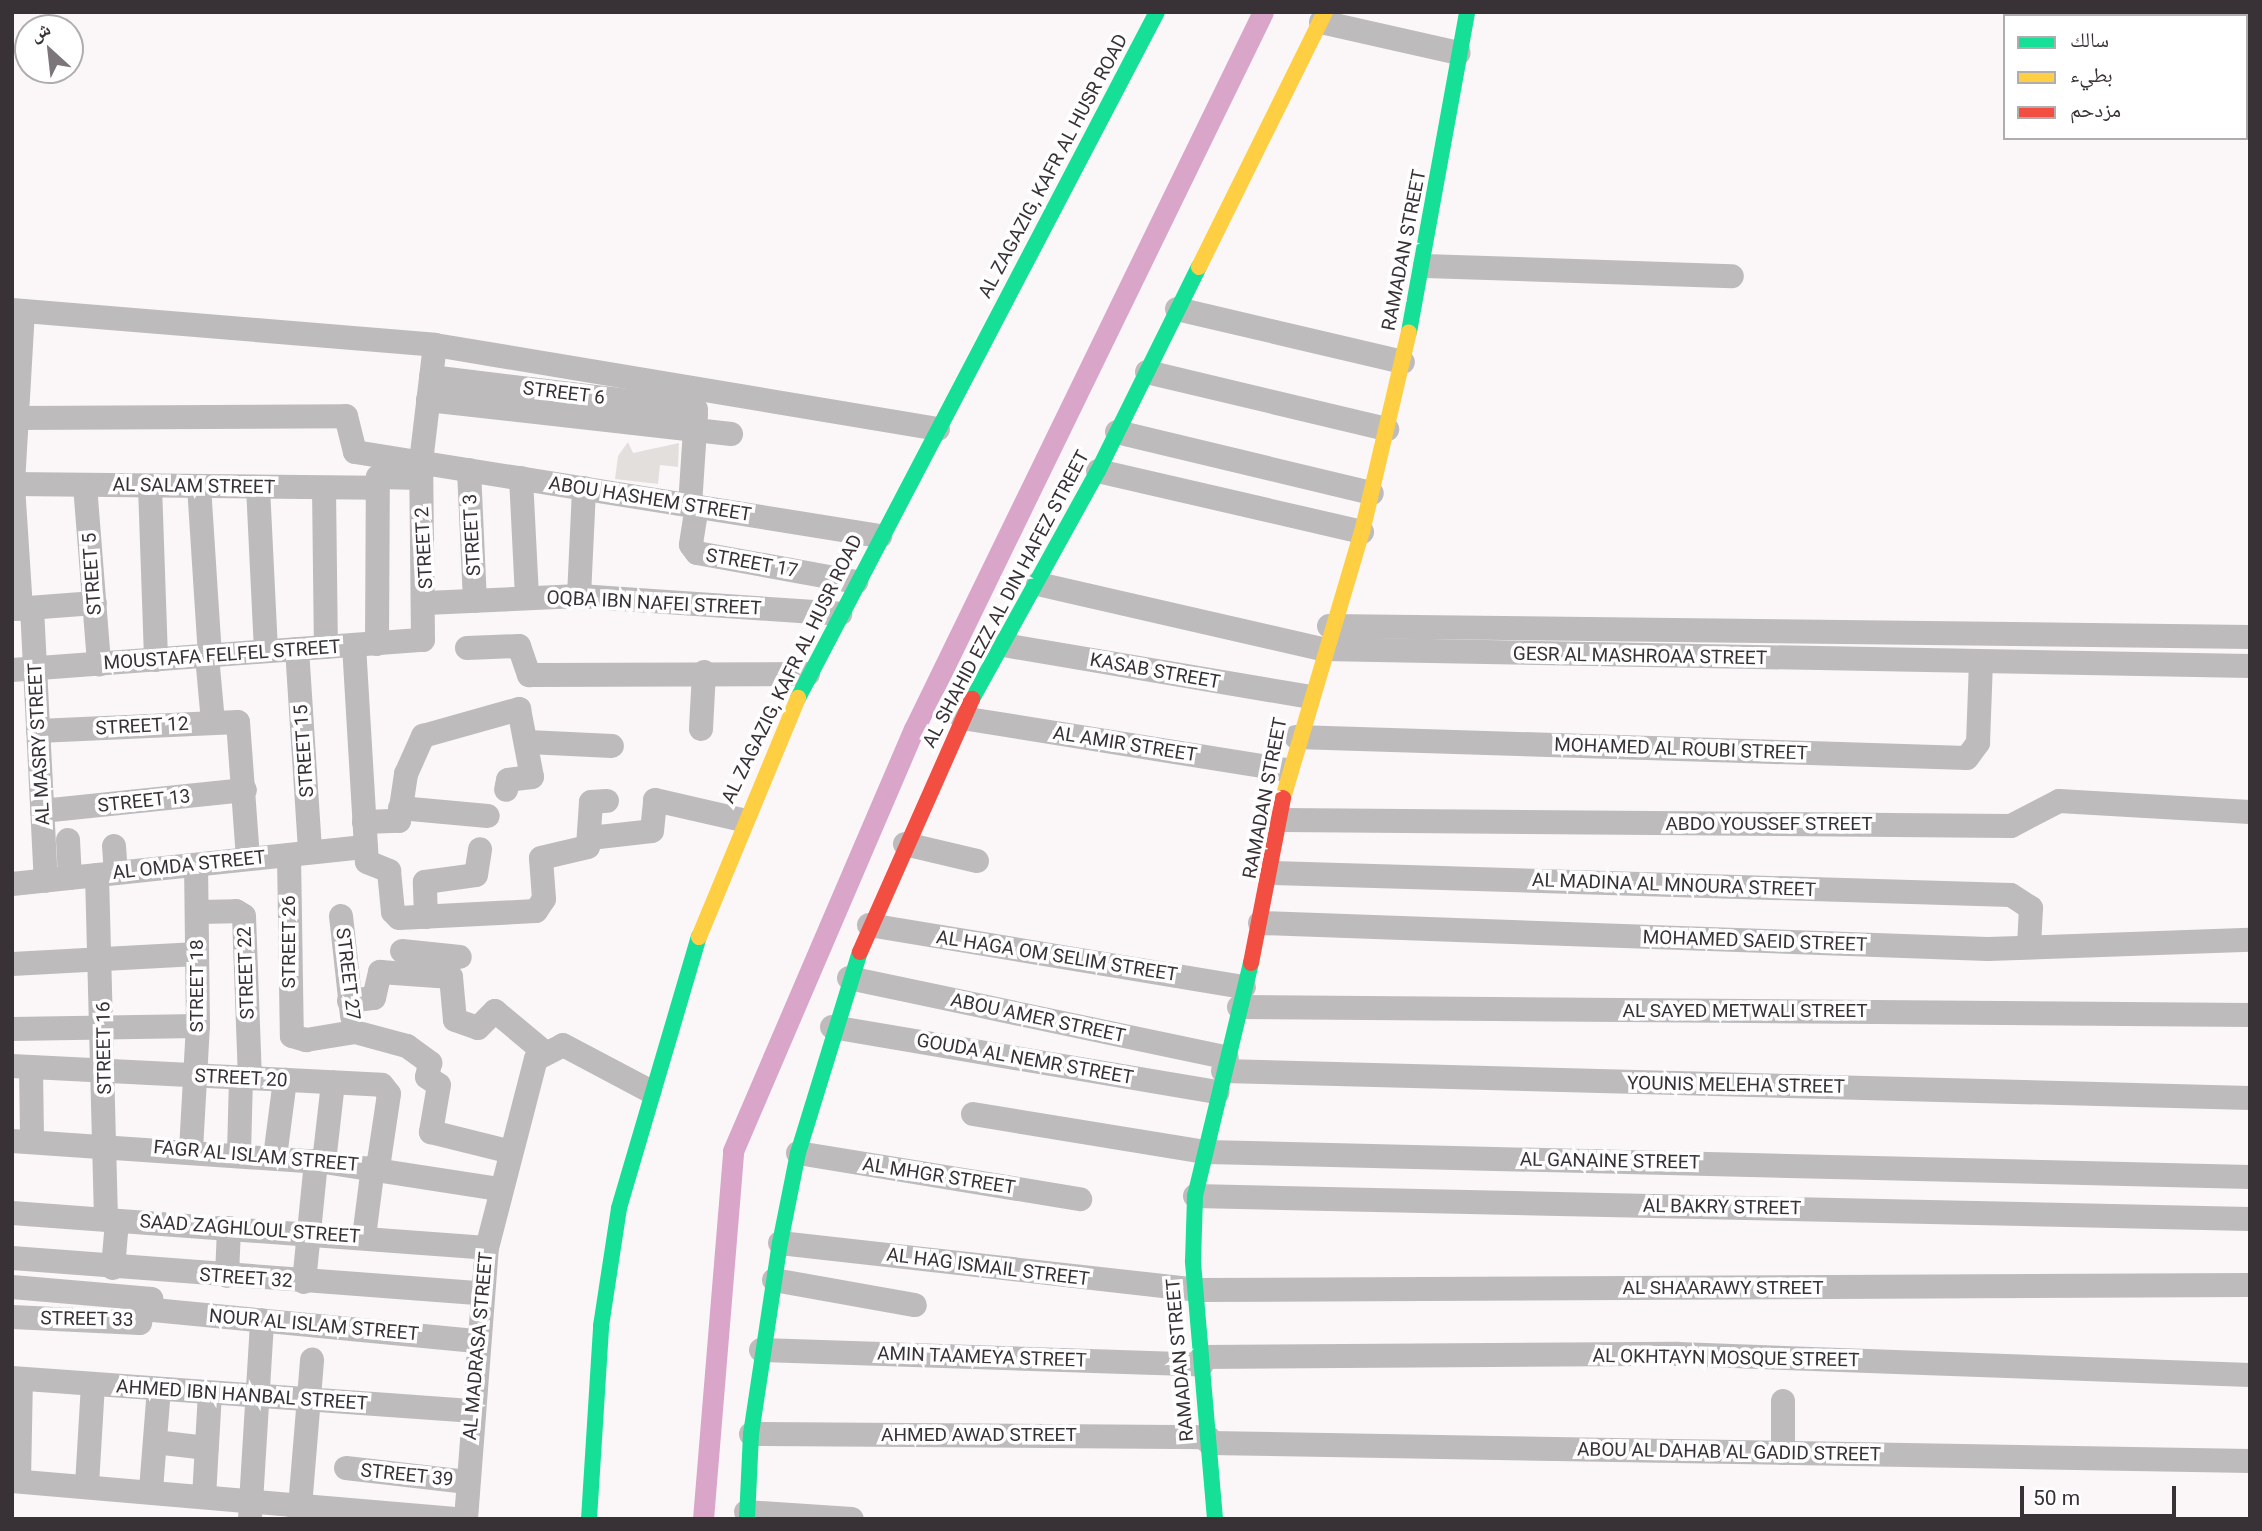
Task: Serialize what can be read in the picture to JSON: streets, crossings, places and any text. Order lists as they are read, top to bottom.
{
  "streets": {
    "street": [
      "AL ZAGAZIG, KAFR AL HUSR ROAD",
      "RAMADAN STREET",
      "STREET 6",
      "AL SALAM STREET",
      "ABOU HASHEM STREET",
      "STREET 3",
      "STREET 2",
      "STREET 17",
      "STREET 5",
      "AL SHAHID EZZ AL DIN HAFEZ STREET",
      "OQBA IBN NAFEI STREET",
      "MOUSTAFA FELFEL STREET",
      "GESR AL MASHROAA STREET",
      "KASAB STREET",
      "STREET 12",
      "AL MASRY STREET",
      "AL AMIR STREET",
      "MOHAMED AL ROUBI STREET",
      "STREET 15",
      "STREET 13",
      "ABDO YOUSSEF STREET",
      "AL OMDA STREET",
      "AL MADINA AL MNOURA STREET",
      "MOHAMED SAEID STREET",
      "STREET 26",
      "AL HAGA OM SELIM STREET",
      "STREET 22",
      "STREET 27",
      "STREET 18",
      "AL SAYED METWALI STREET",
      "ABOU AMER STREET",
      "STREET 16",
      "GOUDA AL NEMR STREET",
      "STREET 20",
      "YOUNIS MELEHA STREET",
      "FAGR AL ISLAM STREET",
      "AL GANAINE STREET",
      "AL MHGR STREET",
      "AL BAKRY STREET",
      "SAAD ZAGHLOUL STREET",
      "AL HAG ISMAIL STREET",
      "STREET 32",
      "AL SHAARAWY STREET",
      "STREET 33",
      "NOUR AL ISLAM STREET",
      "AL MADRASA STREET",
      "AMIN TAAMEYA STREET",
      "AL OKHTAYN MOSQUE STREET",
      "AHMED IBN HANBAL STREET",
      "AHMED AWAD STREET",
      "ABOU AL DAHAB AL GADID STREET",
      "STREET 39"
    ]
  },
  "crossings": [
    ["AL ZAGAZIG, KAFR AL HUSR ROAD", "ABOU HASHEM STREET"],
    ["AL ZAGAZIG, KAFR AL HUSR ROAD", "STREET 17"],
    ["AL ZAGAZIG, KAFR AL HUSR ROAD", "OQBA IBN NAFEI STREET"],
    ["RAMADAN STREET", "GESR AL MASHROAA STREET"],
    ["RAMADAN STREET", "KASAB STREET"],
    ["RAMADAN STREET", "AL AMIR STREET"],
    ["RAMADAN STREET", "MOHAMED AL ROUBI STREET"],
    ["RAMADAN STREET", "ABDO YOUSSEF STREET"],
    ["RAMADAN STREET", "AL MADINA AL MNOURA STREET"],
    ["RAMADAN STREET", "MOHAMED SAEID STREET"],
    ["RAMADAN STREET", "AL HAGA OM SELIM STREET"],
    ["RAMADAN STREET", "AL SAYED METWALI STREET"],
    ["RAMADAN STREET", "ABOU AMER STREET"],
    ["RAMADAN STREET", "GOUDA AL NEMR STREET"],
    ["RAMADAN STREET", "YOUNIS MELEHA STREET"],
    ["RAMADAN STREET", "AL GANAINE STREET"],
    ["RAMADAN STREET", "AL BAKRY STREET"],
    ["RAMADAN STREET", "AL HAG ISMAIL STREET"],
    ["RAMADAN STREET", "AL SHAARAWY STREET"],
    ["RAMADAN STREET", "AMIN TAAMEYA STREET"],
    ["RAMADAN STREET", "AL OKHTAYN MOSQUE STREET"],
    ["RAMADAN STREET", "AHMED AWAD STREET"],
    ["RAMADAN STREET", "ABOU AL DAHAB AL GADID STREET"],
    ["STREET 6", "STREET 2"],
    ["AL SALAM STREET", "STREET 5"],
    ["AL SALAM STREET", "AL MASRY STREET"],
    ["ABOU HASHEM STREET", "STREET 3"],
    ["ABOU HASHEM STREET", "STREET 2"],
    ["ABOU HASHEM STREET", "STREET 17"],
    ["STREET 3", "OQBA IBN NAFEI STREET"],
    ["STREET 2", "OQBA IBN NAFEI STREET"],
    ["STREET 2", "MOUSTAFA FELFEL STREET"],
    ["STREET 5", "MOUSTAFA FELFEL STREET"],
    ["AL SHAHID EZZ AL DIN HAFEZ STREET", "GESR AL MASHROAA STREET"],
    ["AL SHAHID EZZ AL DIN HAFEZ STREET", "KASAB STREET"],
    ["AL SHAHID EZZ AL DIN HAFEZ STREET", "AL AMIR STREET"],
    ["AL SHAHID EZZ AL DIN HAFEZ STREET", "AL HAGA OM SELIM STREET"],
    ["AL SHAHID EZZ AL DIN HAFEZ STREET", "ABOU AMER STREET"],
    ["AL SHAHID EZZ AL DIN HAFEZ STREET", "GOUDA AL NEMR STREET"],
    ["AL SHAHID EZZ AL DIN HAFEZ STREET", "AL MHGR STREET"],
    ["AL SHAHID EZZ AL DIN HAFEZ STREET", "AL HAG ISMAIL STREET"],
    ["AL SHAHID EZZ AL DIN HAFEZ STREET", "AMIN TAAMEYA STREET"],
    ["AL SHAHID EZZ AL DIN HAFEZ STREET", "AHMED AWAD STREET"],
    ["MOUSTAFA FELFEL STREET", "AL MASRY STREET"],
    ["MOUSTAFA FELFEL STREET", "STREET 15"],
    ["GESR AL MASHROAA STREET", "MOHAMED AL ROUBI STREET"],
    ["STREET 12", "AL MASRY STREET"],
    ["STREET 12", "STREET 13"],
    ["AL MASRY STREET", "STREET 13"],
    ["AL MASRY STREET", "AL OMDA STREET"],
    ["STREET 15", "AL OMDA STREET"],
    ["STREET 15", "STREET 26"],
    ["AL OMDA STREET", "STREET 26"],
    ["AL OMDA STREET", "STREET 18"],
    ["AL OMDA STREET", "STREET 16"],
    ["AL MADINA AL MNOURA STREET", "MOHAMED SAEID STREET"],
    ["STREET 26", "STREET 27"],
    ["AL HAGA OM SELIM STREET", "AL SAYED METWALI STREET"],
    ["STREET 22", "STREET 18"],
    ["STREET 22", "STREET 20"],
    ["STREET 18", "STREET 20"],
    ["STREET 18", "FAGR AL ISLAM STREET"],
    ["ABOU AMER STREET", "GOUDA AL NEMR STREET"],
    ["ABOU AMER STREET", "YOUNIS MELEHA STREET"],
    ["STREET 16", "STREET 20"],
    ["STREET 16", "FAGR AL ISLAM STREET"],
    ["STREET 16", "SAAD ZAGHLOUL STREET"],
    ["STREET 16", "STREET 32"],
    ["GOUDA AL NEMR STREET", "YOUNIS MELEHA STREET"],
    ["STREET 20", "FAGR AL ISLAM STREET"],
    ["FAGR AL ISLAM STREET", "AL MADRASA STREET"],
    ["SAAD ZAGHLOUL STREET", "AL MADRASA STREET"],
    ["AL HAG ISMAIL STREET", "AL SHAARAWY STREET"],
    ["STREET 32", "AL MADRASA STREET"],
    ["STREET 33", "NOUR AL ISLAM STREET"],
    ["NOUR AL ISLAM STREET", "AL MADRASA STREET"],
    ["AL MADRASA STREET", "AHMED IBN HANBAL STREET"],
    ["AL MADRASA STREET", "STREET 39"],
    ["AMIN TAAMEYA STREET", "AL OKHTAYN MOSQUE STREET"],
    ["AHMED AWAD STREET", "ABOU AL DAHAB AL GADID STREET"]
  ],
  "legend": ["سالك", "بطيء", "مزدحم"],
  "scale_bar": "50 m",
  "north": "top left"
}
